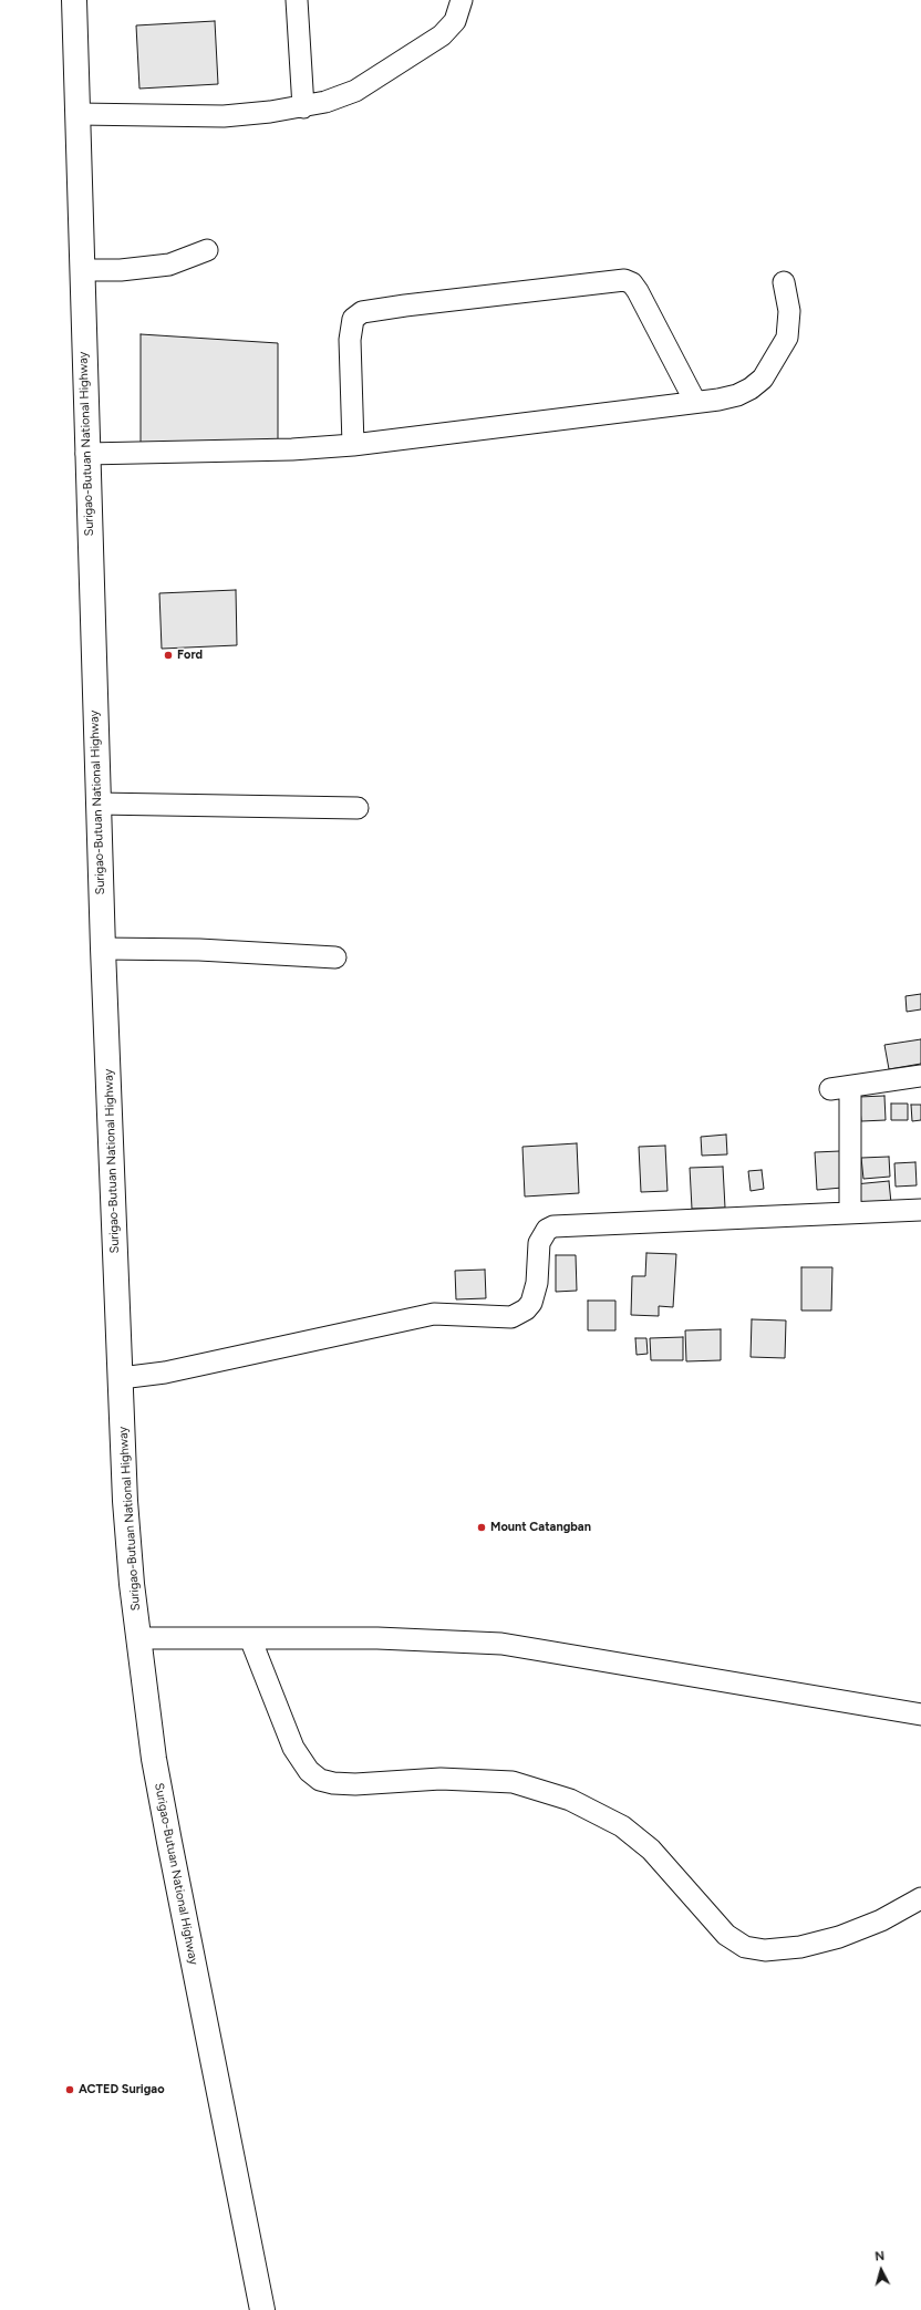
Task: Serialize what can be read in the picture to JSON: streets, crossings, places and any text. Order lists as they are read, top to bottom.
{
  "streets": {
    "highway": ["Surigao-Butuan National Highway"]
  },
  "places": ["Ford", "Mount Catangban", "ACTED Surigao"],
  "north": "top"
}
